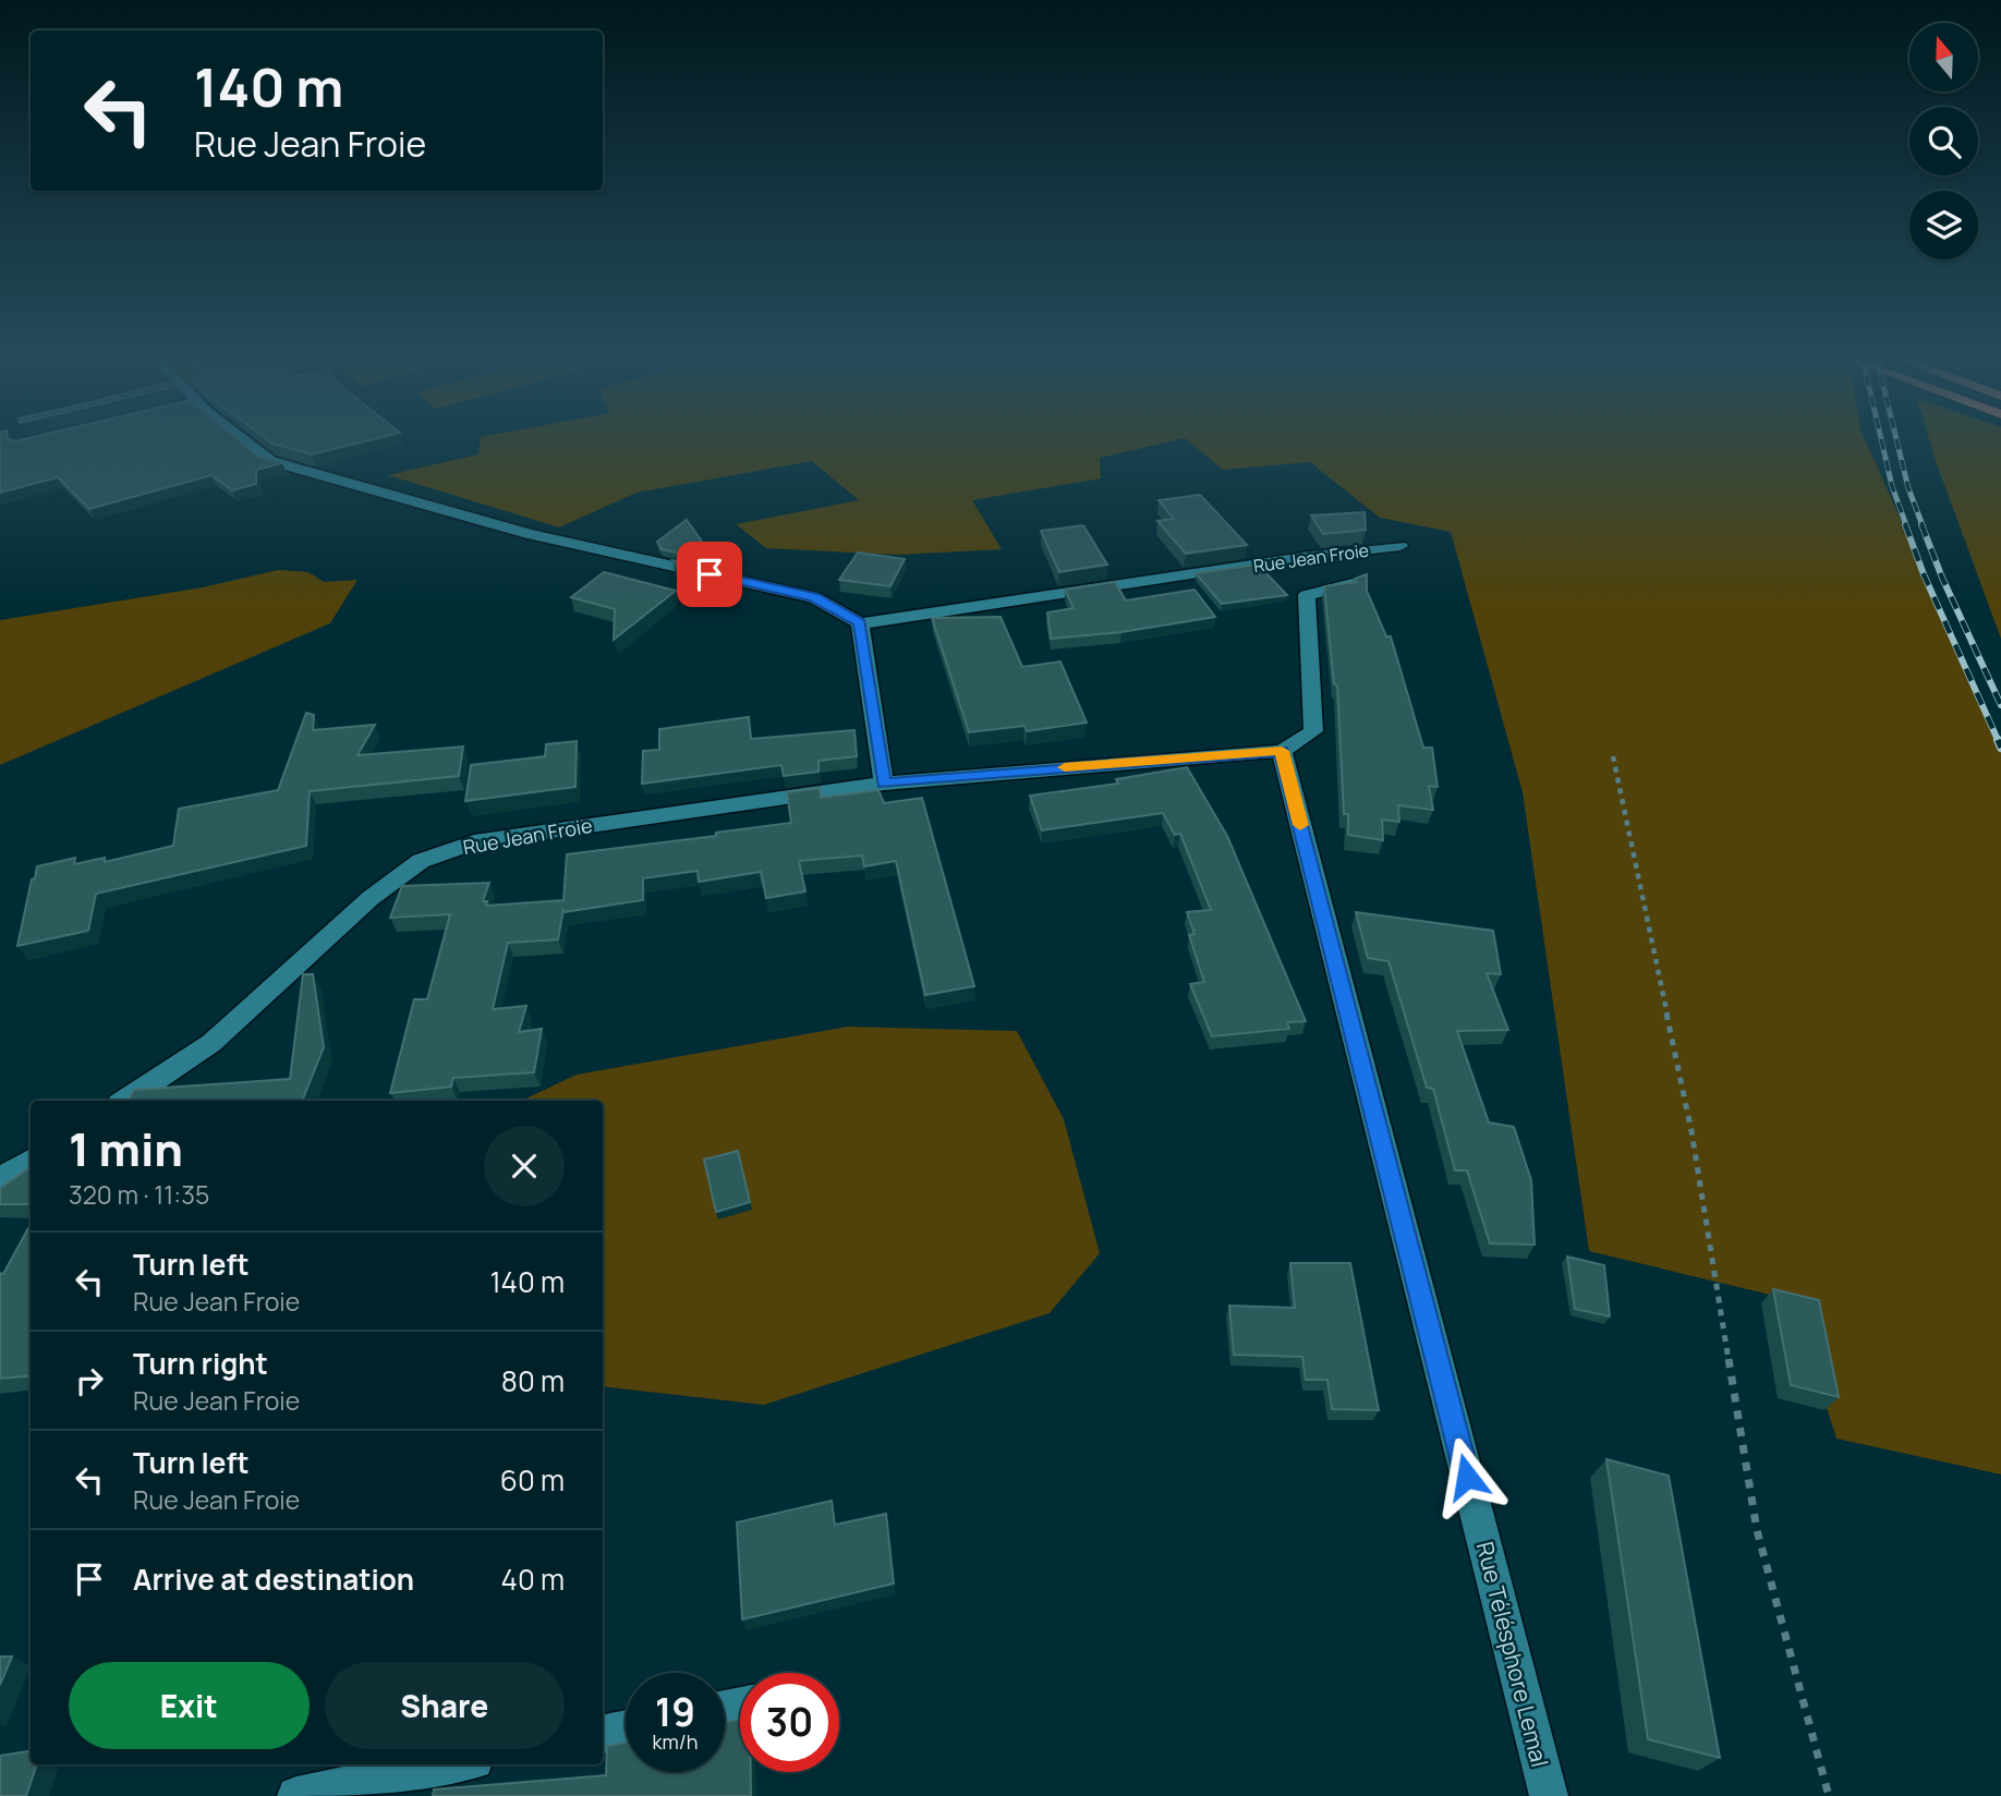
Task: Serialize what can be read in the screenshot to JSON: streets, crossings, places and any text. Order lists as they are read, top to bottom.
{
  "streets": {
    "street": ["Rue Jean Froie", "Rue Télésphore Lemal"]
  },
  "crossings": [
    ["Rue Jean Froie", "Rue Télésphore Lemal"]
  ],
  "north": "top",
  "page": {
    "turn": ["140 m", "Rue Jean Froie"],
    "heading": ["1 min", "320 m · 11:35"],
    "list": [
      {
        "name": "Turn left",
        "note": "Rue Jean Froie",
        "value": "140 m"
      },
      {
        "name": "Turn right",
        "note": "Rue Jean Froie",
        "value": "80 m"
      },
      {
        "name": "Turn left",
        "note": "Rue Jean Froie",
        "value": "60 m"
      },
      {
        "name": "Arrive at destination",
        "value": "40 m"
      }
    ],
    "buttons": ["Exit", "Share"],
    "speed": "19 km/h",
    "limit": "30"
  }
}
